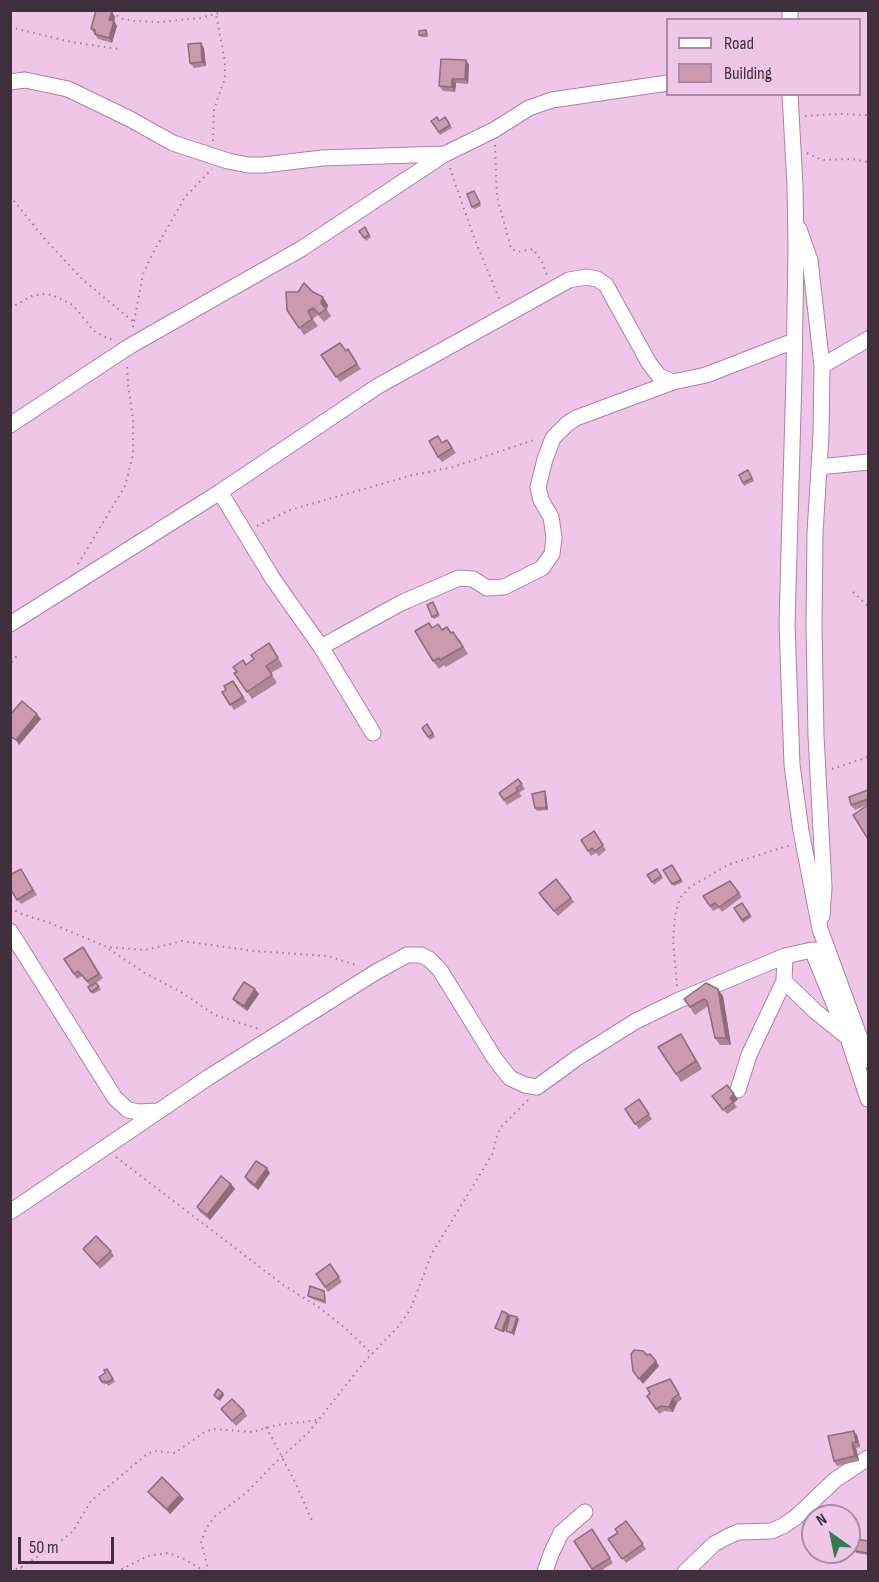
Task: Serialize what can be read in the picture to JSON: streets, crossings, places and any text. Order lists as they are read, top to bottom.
{
  "legend": ["Road", "Building"],
  "scale_bar": "50 m",
  "north": "top left"
}
